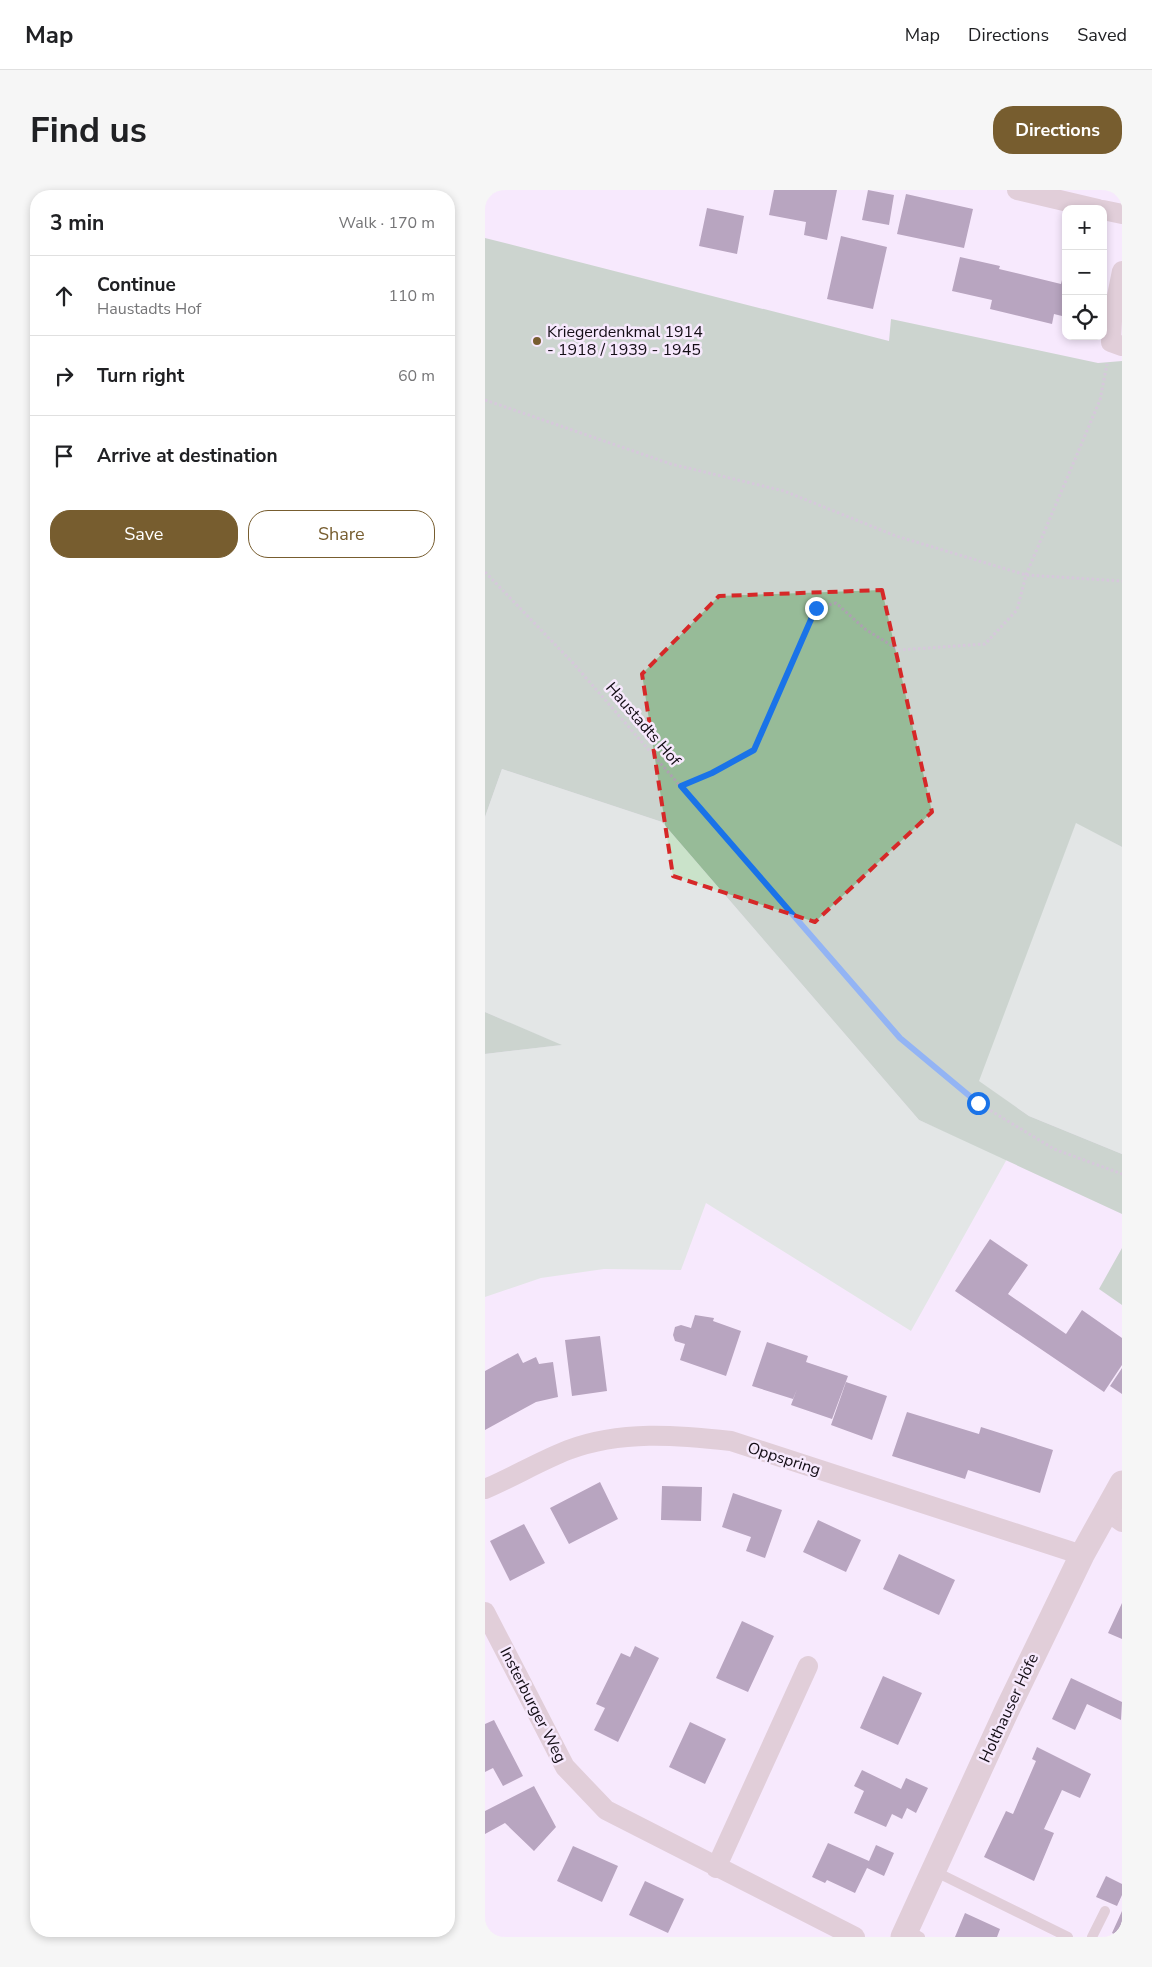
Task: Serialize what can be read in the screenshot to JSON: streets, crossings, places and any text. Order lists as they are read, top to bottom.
{
  "streets": {
    "street": ["Oppspring", "Insterburger Weg", "Holthauser Höfe"],
    "path": ["Haustadts Hof"]
  },
  "crossings": [
    ["Oppspring", "Holthauser Höfe"]
  ],
  "places": ["Kriegerdenkmal 1914 - 1918 / 1939 - 1945"],
  "page": {
    "header": "Map",
    "nav": ["Map", "Directions", "Saved"],
    "buttons": [
      "Directions",
      ["Save", "Share"]
    ],
    "title": "Find us",
    "heading": ["3 min", "Walk · 170 m"],
    "map_buttons": ["+", "−"],
    "list": [
      ["Continue", "Haustadts Hof", "110 m"],
      ["Turn right", "60 m"],
      "Arrive at destination"
    ]
  }
}
